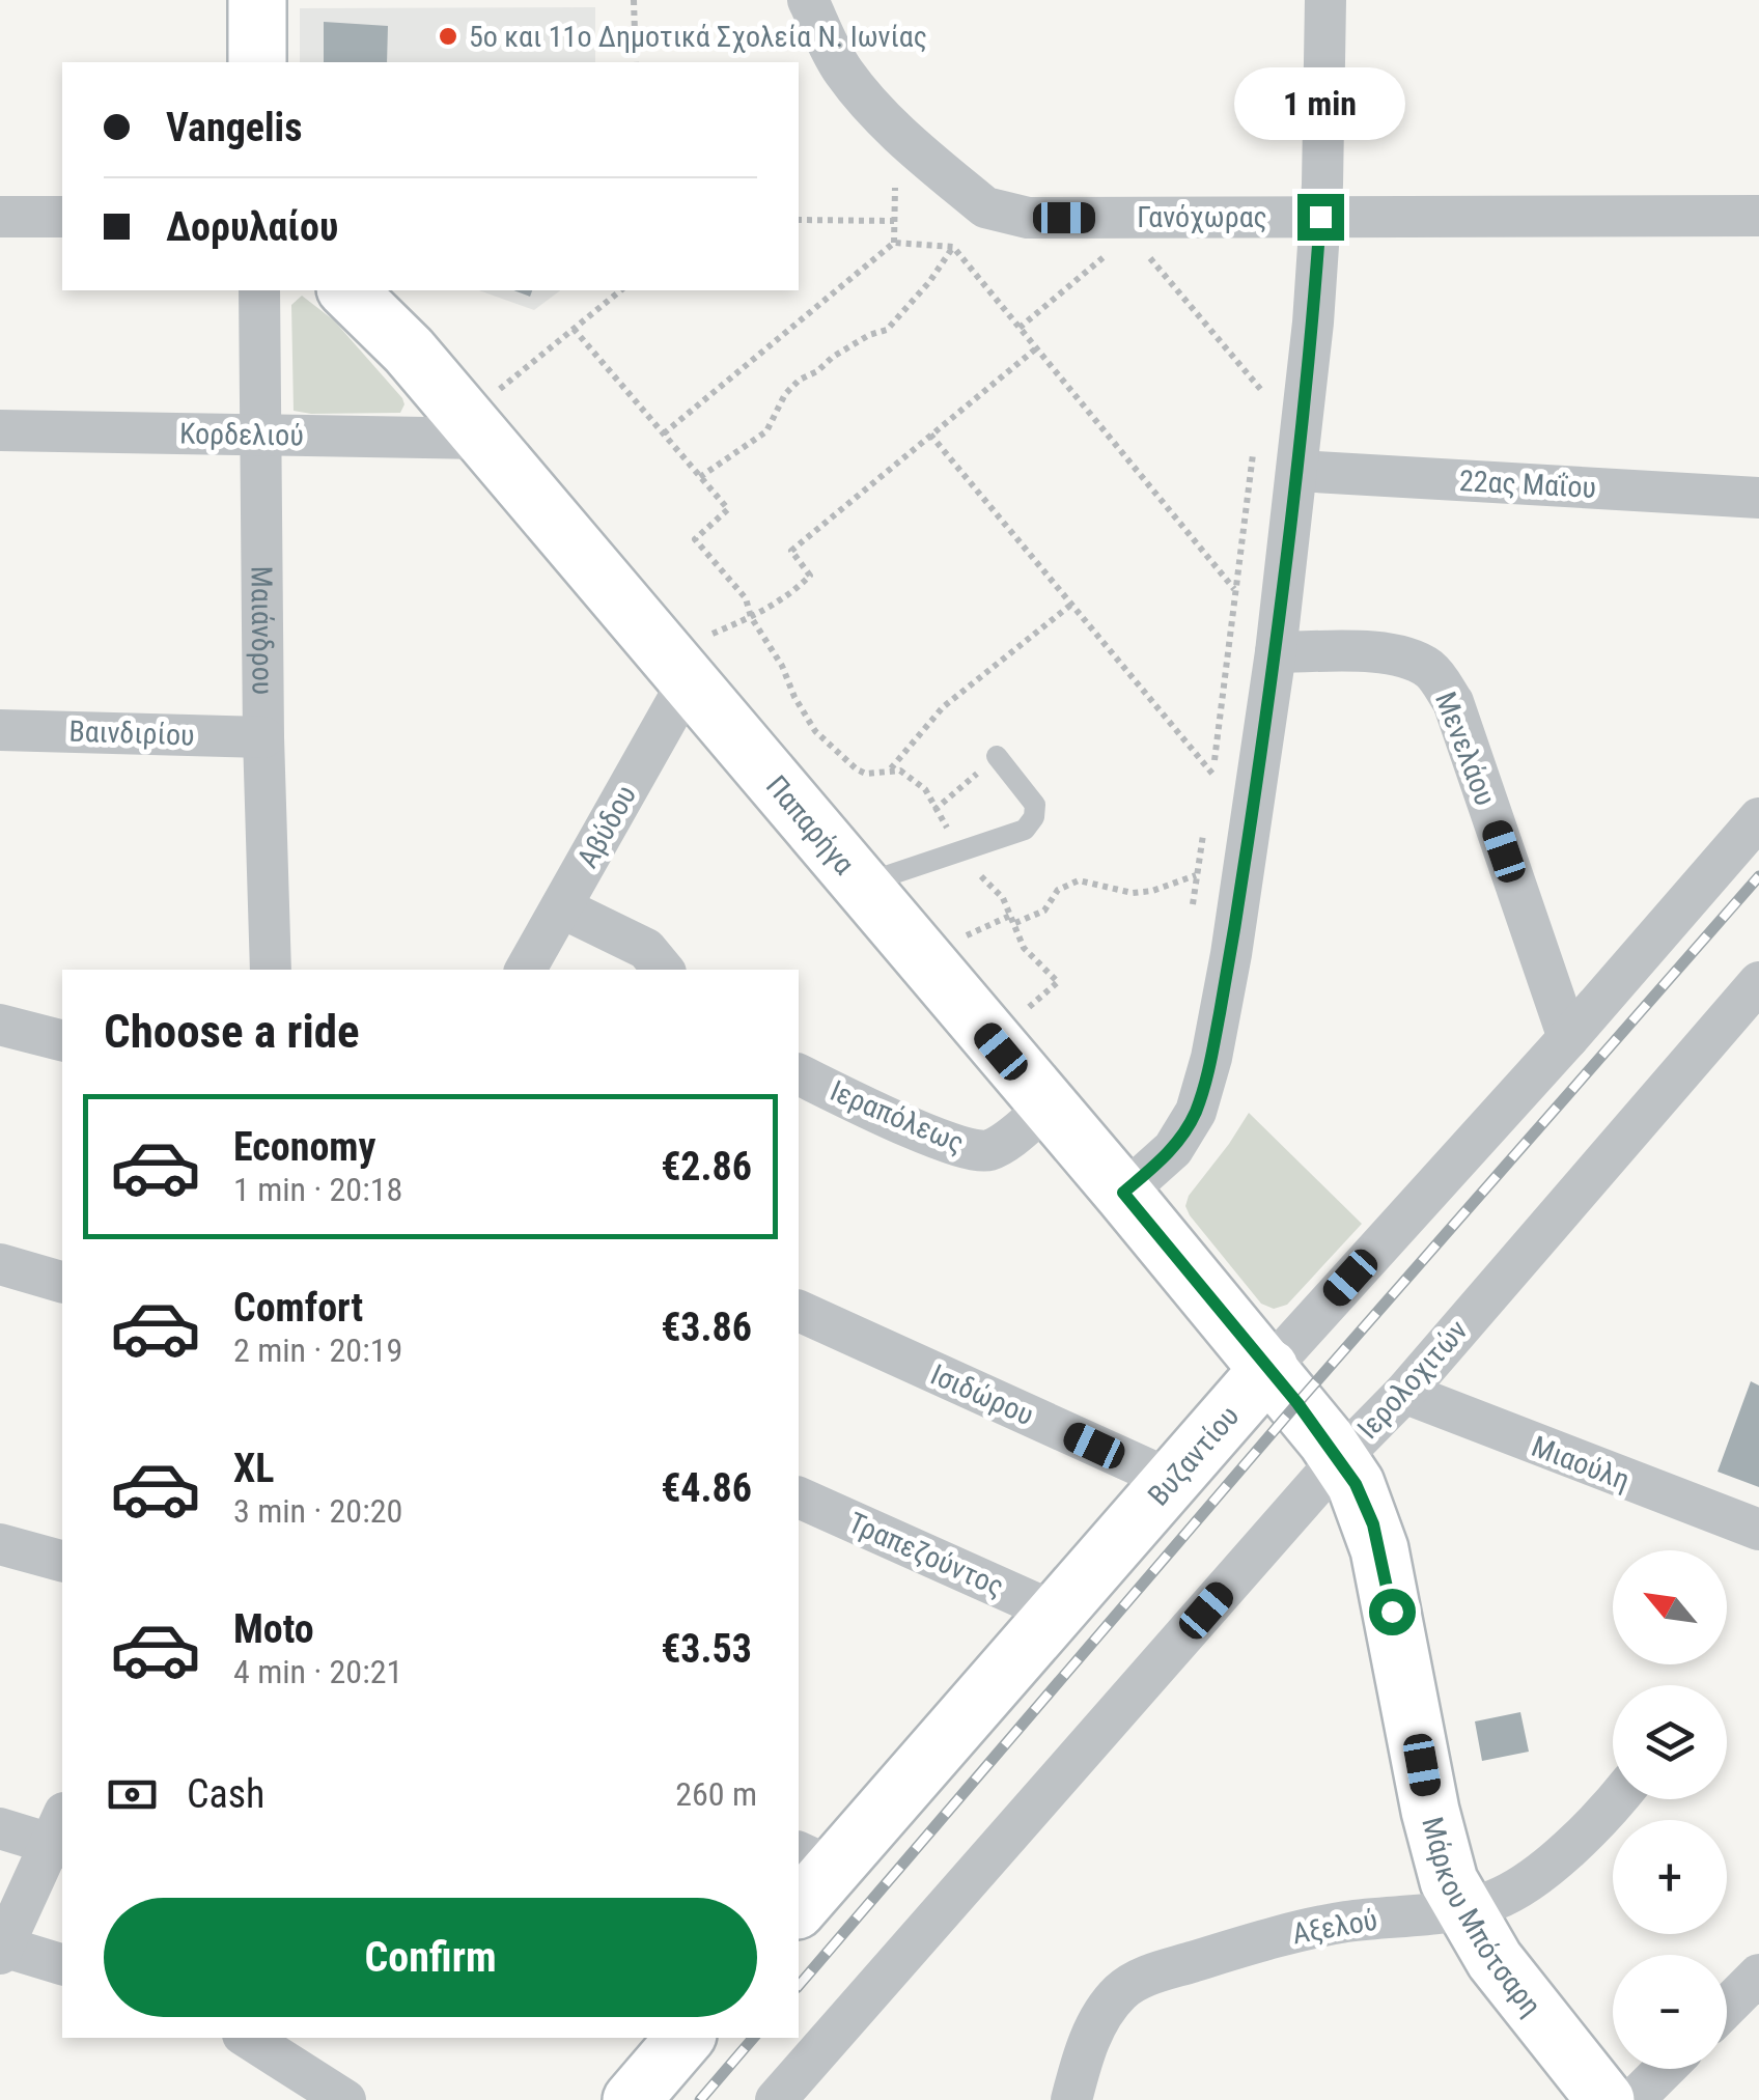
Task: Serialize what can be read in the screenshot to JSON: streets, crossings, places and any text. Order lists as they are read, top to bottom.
{
  "streets": {
    "street": [
      "Γανόχωρας",
      "Κορδελιού",
      "22ας Μαΐου",
      "Μαιάνδρου",
      "Βαινδιρίου",
      "Μενελάου",
      "Παπαρήγα",
      "Αβύδου",
      "Ιεραπόλεως",
      "Ιερολοχιτών",
      "Ισιδώρου",
      "Βυζαντίου",
      "Μιαούλη",
      "Τραπεζούντος",
      "Μάρκου Μπότσαρη",
      "Αξελού"
    ]
  },
  "crossings": [
    ["Κορδελιού", "Μαιάνδρου"],
    ["Κορδελιού", "Παπαρήγα"],
    ["Μαιάνδρου", "Βαινδιρίου"],
    ["Μενελάου", "Βυζαντίου"],
    ["Παπαρήγα", "Αβύδου"],
    ["Παπαρήγα", "Ιεραπόλεως"],
    ["Παπαρήγα", "Βυζαντίου"],
    ["Παπαρήγα", "Μάρκου Μπότσαρη"],
    ["Ιερολοχιτών", "Μιαούλη"],
    ["Ιερολοχιτών", "Μάρκου Μπότσαρη"],
    ["Ισιδώρου", "Βυζαντίου"],
    ["Βυζαντίου", "Τραπεζούντος"],
    ["Βυζαντίου", "Μάρκου Μπότσαρη"],
    ["Μάρκου Μπότσαρη", "Αξελού"]
  ],
  "places": ["5ο και 11ο Δημοτικά Σχολεία Ν. Ιωνίας"],
  "north": "top left",
  "page": {
    "banner": ["Vangelis", "Δορυλαίου"],
    "bubble": "1 min",
    "heading": "Choose a ride",
    "list": [
      {
        "name": "Economy",
        "note": "1 min · 20:18",
        "value": "€2.86"
      },
      {
        "name": "Comfort",
        "note": "2 min · 20:19",
        "value": "€3.86"
      },
      {
        "name": "XL",
        "note": "3 min · 20:20",
        "value": "€4.86"
      },
      {
        "name": "Moto",
        "note": "4 min · 20:21",
        "value": "€3.53"
      }
    ],
    "map_buttons": ["+", "−"],
    "pay": ["Cash", "260 m"],
    "buttons": "Confirm"
  }
}
